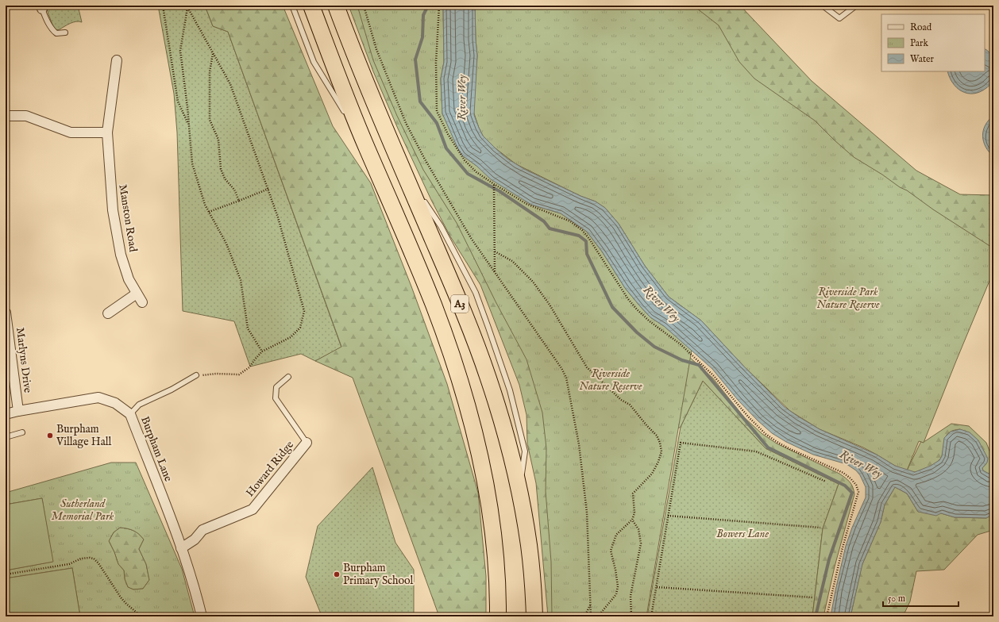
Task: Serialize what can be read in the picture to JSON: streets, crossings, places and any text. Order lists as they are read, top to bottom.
{
  "streets": {
    "highway": ["A3"],
    "street": [
      "Manston Road",
      "Marlyns Drive",
      "Burpham Lane",
      "Howard Ridge"
    ]
  },
  "crossings": [
    ["Marlyns Drive", "Burpham Lane"],
    ["Burpham Lane", "Howard Ridge"]
  ],
  "water": ["River Wey"],
  "parks": [
    "Riverside Park Nature Reserve",
    "Riverside Nature Reserve",
    "Sutherland Memorial Park",
    "Bowers Lane"
  ],
  "places": ["Burpham Village Hall", "Burpham Primary School"],
  "legend": ["Road", "Park", "Water"],
  "scale_bar": "50 m"
}
